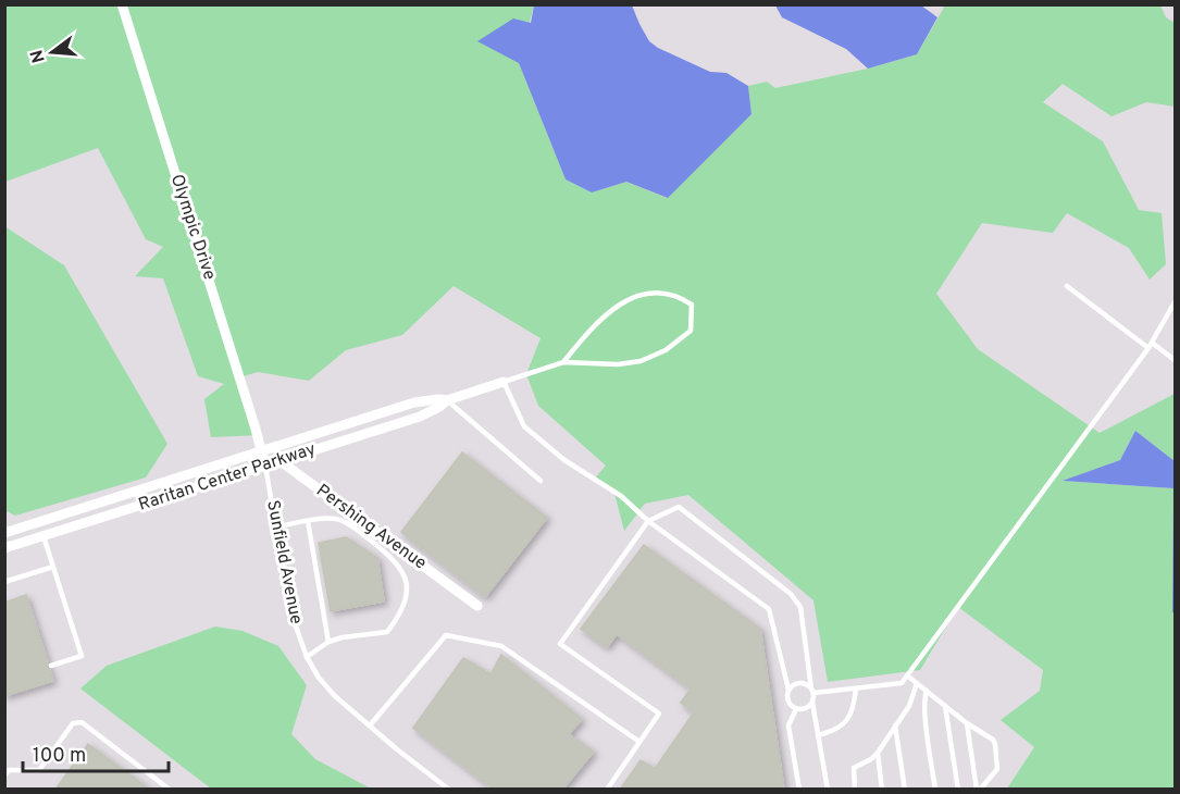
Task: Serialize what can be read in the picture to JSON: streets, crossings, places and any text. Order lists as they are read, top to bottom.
{
  "streets": {
    "street": ["Olympic Drive", "Raritan Center Parkway", "Pershing Avenue"],
    "lane": ["Sunfield Avenue"]
  },
  "crossings": [
    ["Olympic Drive", "Raritan Center Parkway"],
    ["Olympic Drive", "Pershing Avenue"],
    ["Olympic Drive", "Sunfield Avenue"],
    ["Raritan Center Parkway", "Pershing Avenue"],
    ["Raritan Center Parkway", "Sunfield Avenue"]
  ],
  "scale_bar": "100 m",
  "north": "left"
}
